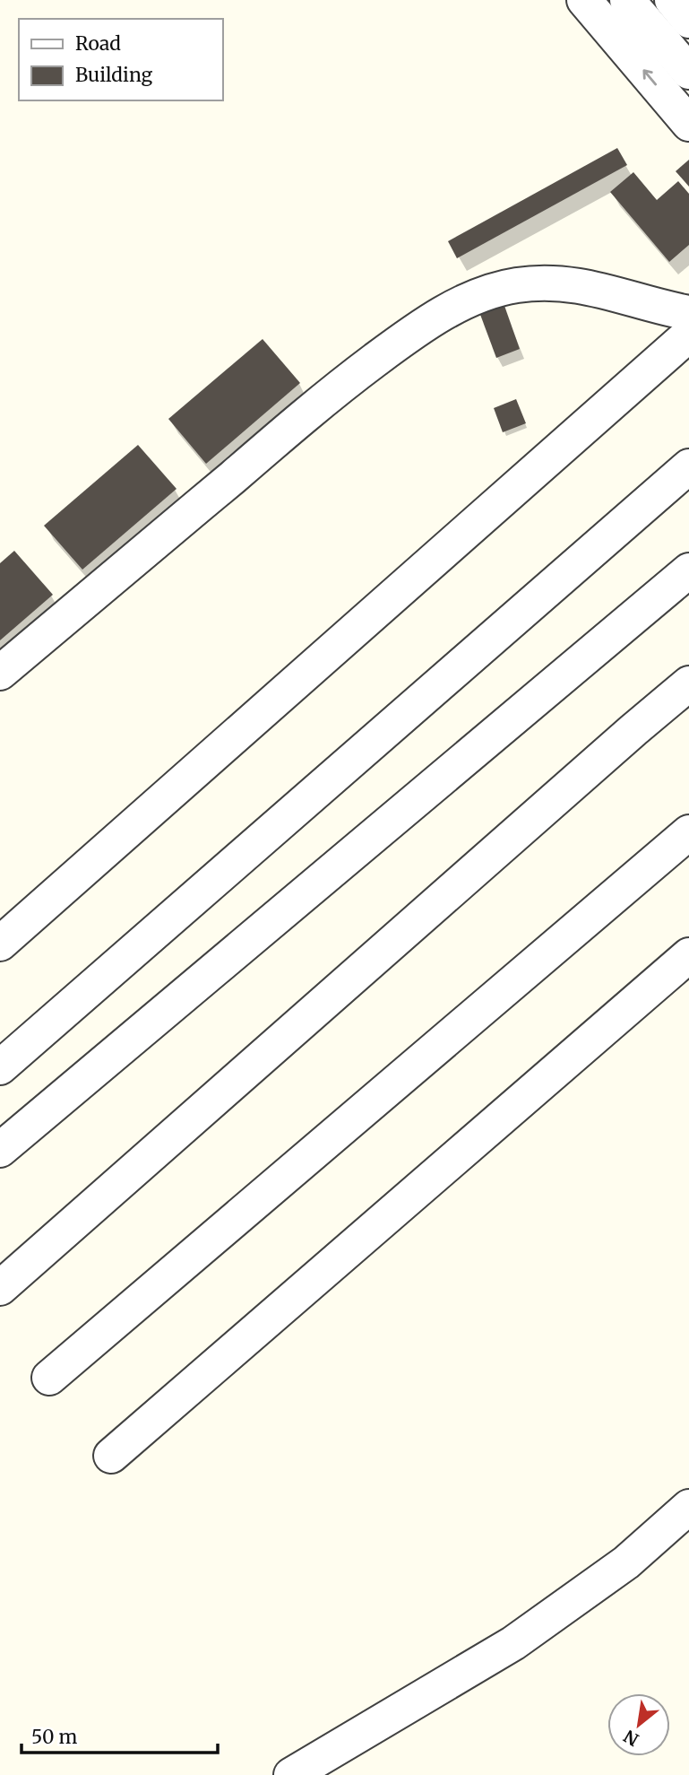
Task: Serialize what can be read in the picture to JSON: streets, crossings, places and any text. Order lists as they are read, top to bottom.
{
  "legend": ["Road", "Building"],
  "scale_bar": "50 m",
  "north": "bottom left"
}
